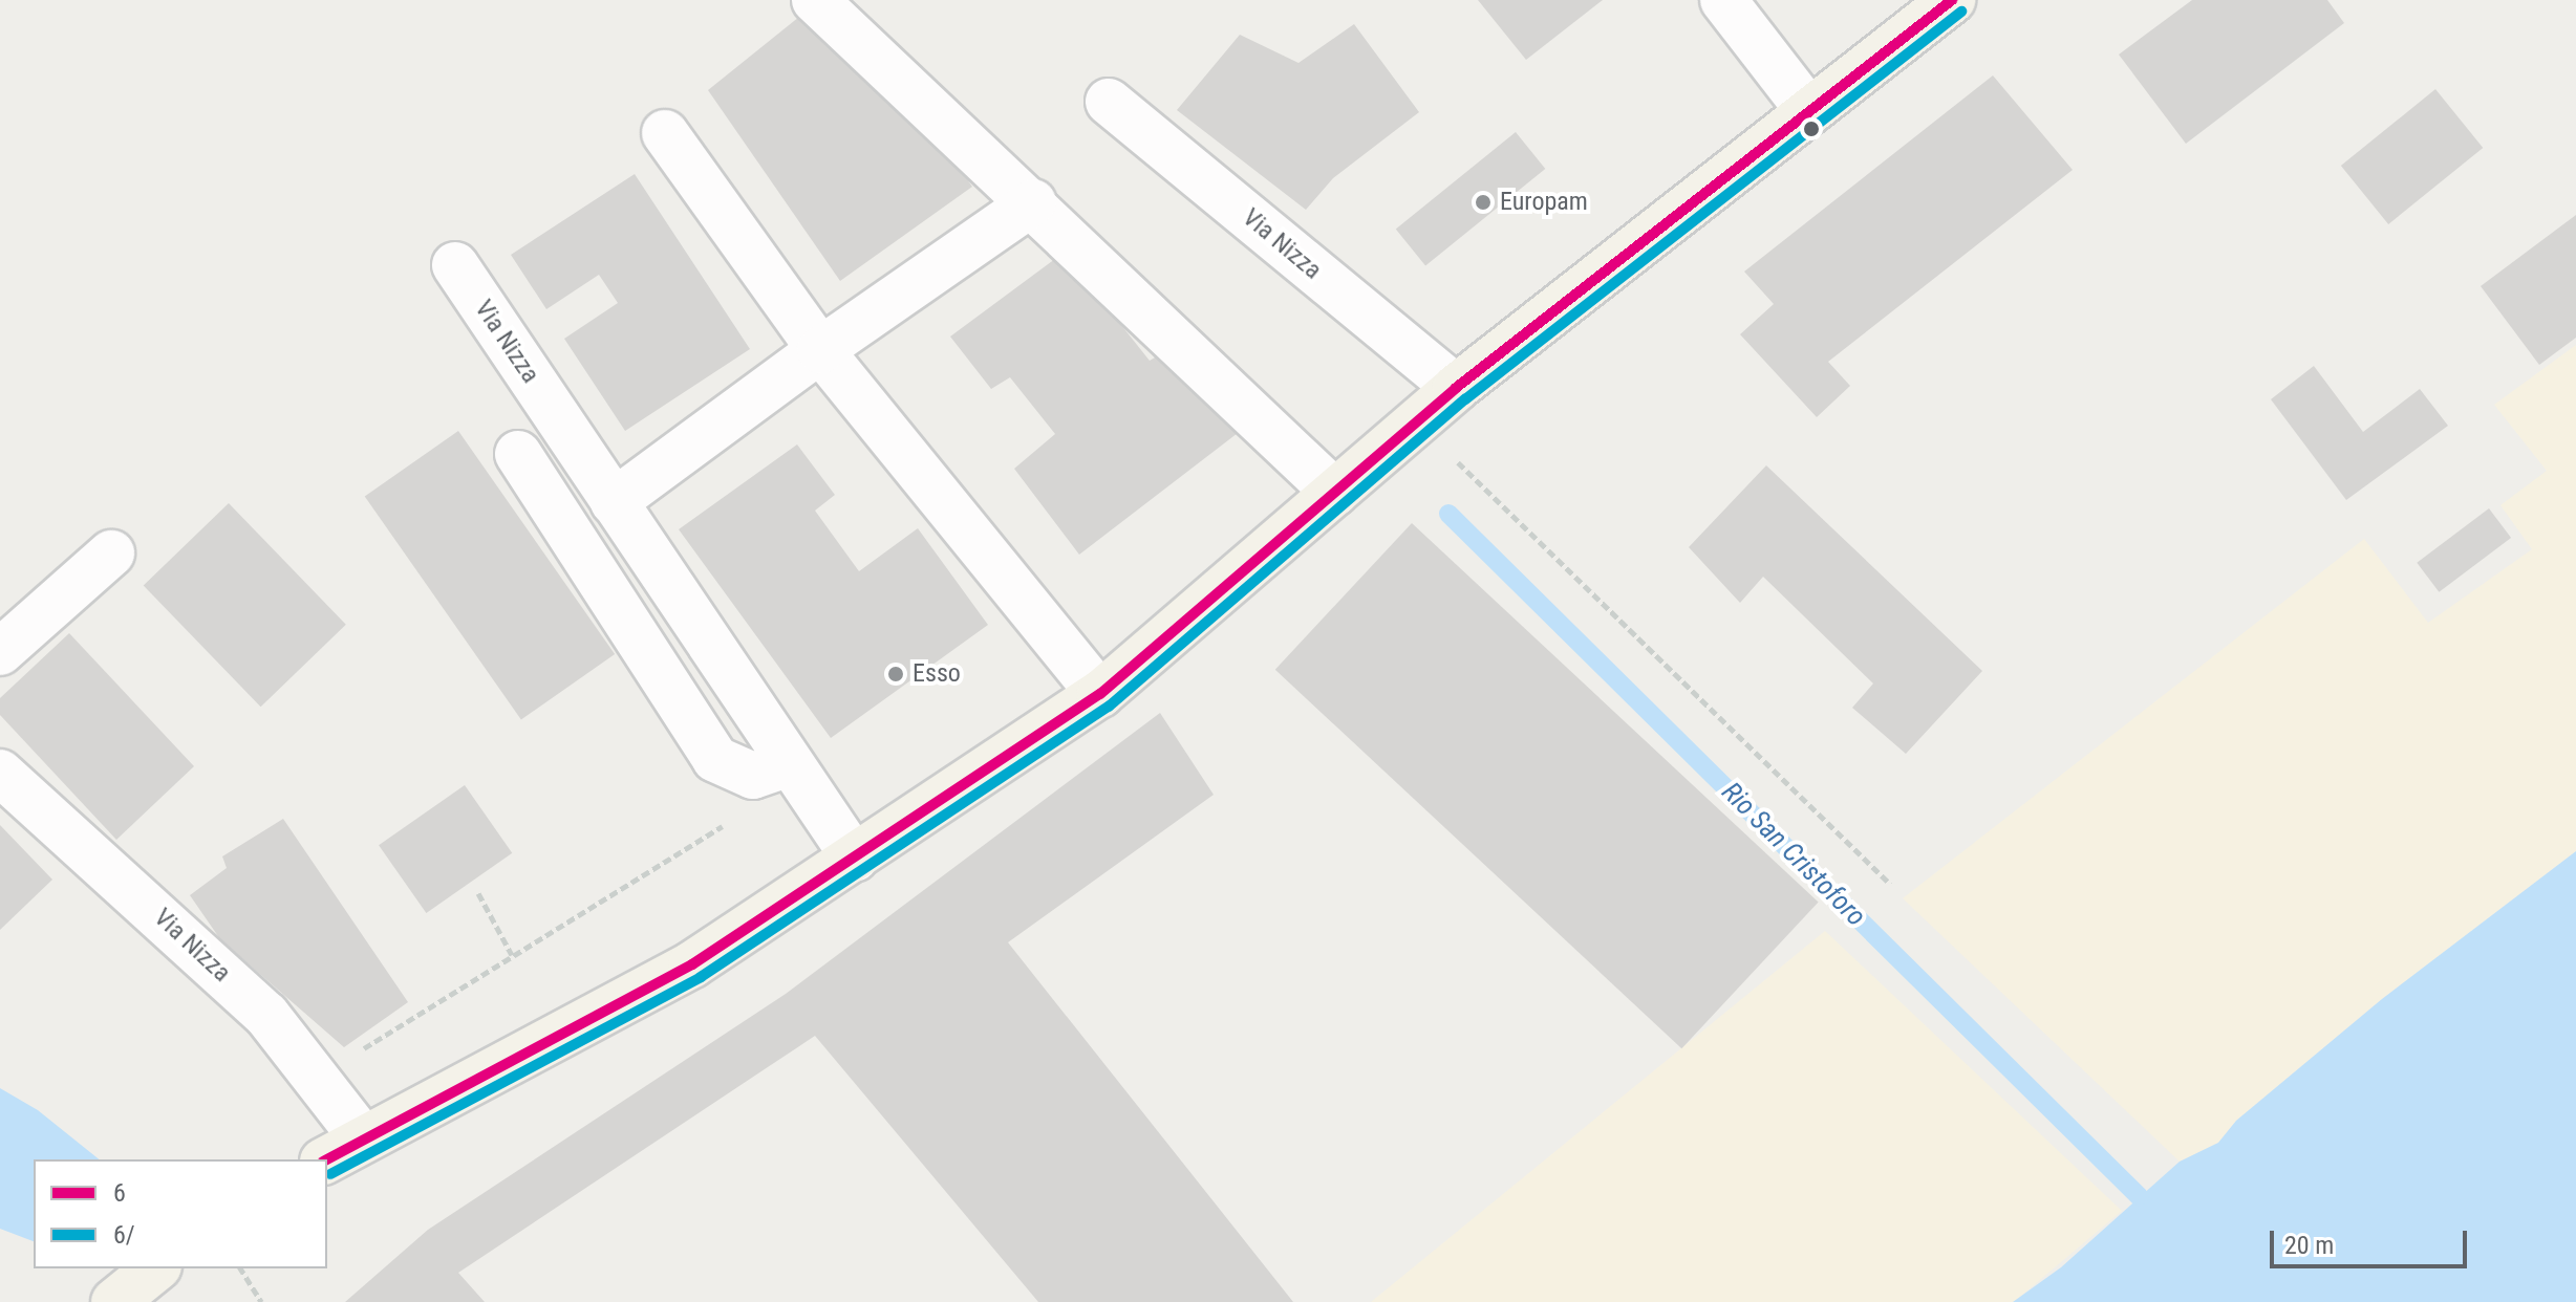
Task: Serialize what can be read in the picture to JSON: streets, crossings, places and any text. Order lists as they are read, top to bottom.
{
  "streets": {
    "street": ["Via Nizza"]
  },
  "water": ["Rio San Cristoforo"],
  "places": ["Europam", "Esso"],
  "lines": ["transit line 6", "transit line 6/"],
  "legend": ["6", "6/"],
  "scale_bar": "20 m"
}
